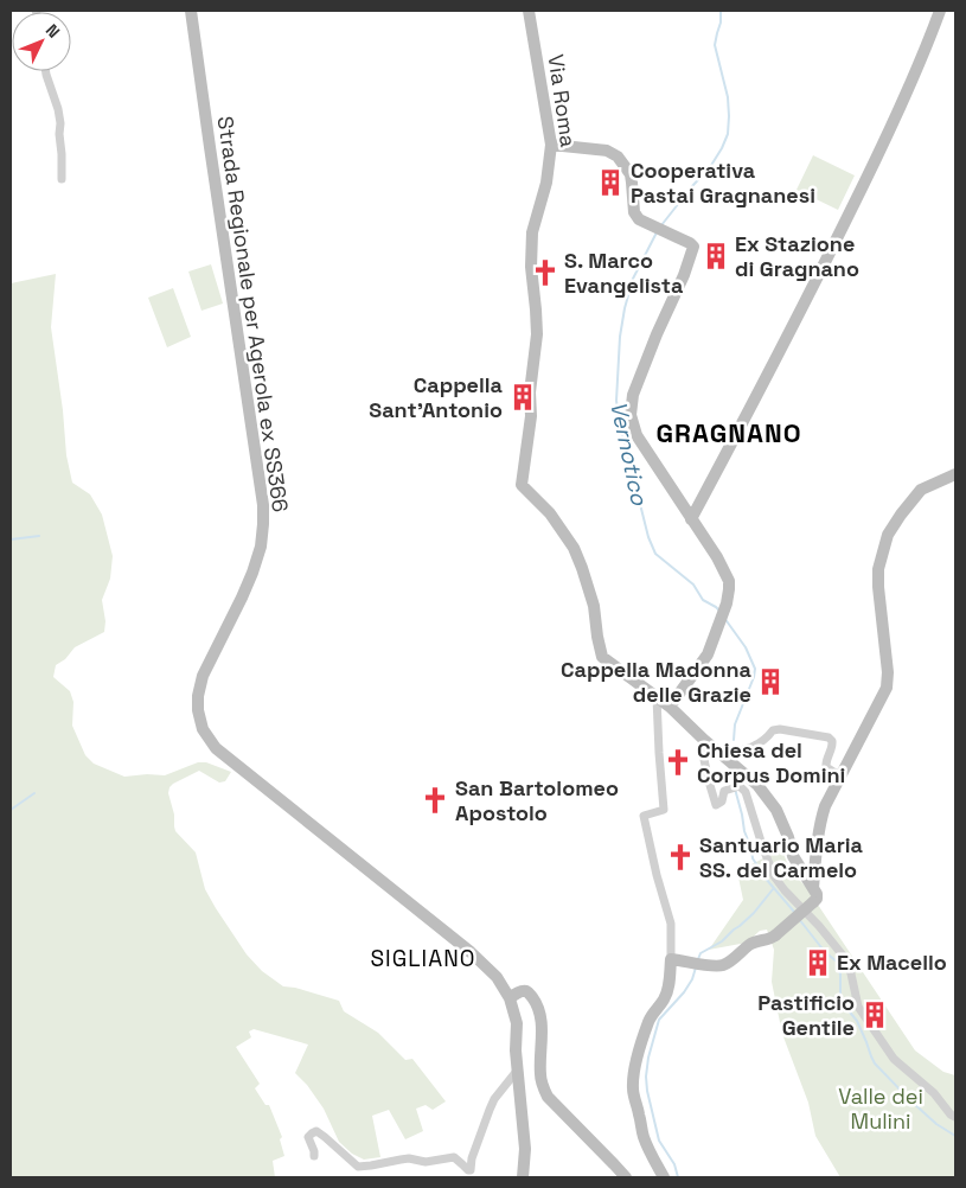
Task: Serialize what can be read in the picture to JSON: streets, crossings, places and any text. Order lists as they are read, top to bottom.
{
  "streets": {
    "street": ["Via Roma", "Strada Regionale per Agerola ex SS366"]
  },
  "districts": ["GRAGNANO", "SIGLIANO"],
  "water": ["Vernotico"],
  "parks": ["Valle dei Mulini"],
  "places": {
    "building": [
      "Cooperativa Pastai Gragnanesi",
      "Ex Stazione di Gragnano",
      "Cappella Sant'Antonio",
      "Cappella Madonna delle Grazie",
      "Ex Macello",
      "Pastificio Gentile"
    ],
    "church": [
      "S. Marco Evangelista",
      "Chiesa del Corpus Domini",
      "San Bartolomeo Apostolo",
      "Santuario Maria SS. del Carmelo"
    ]
  },
  "north": "top right"
}
